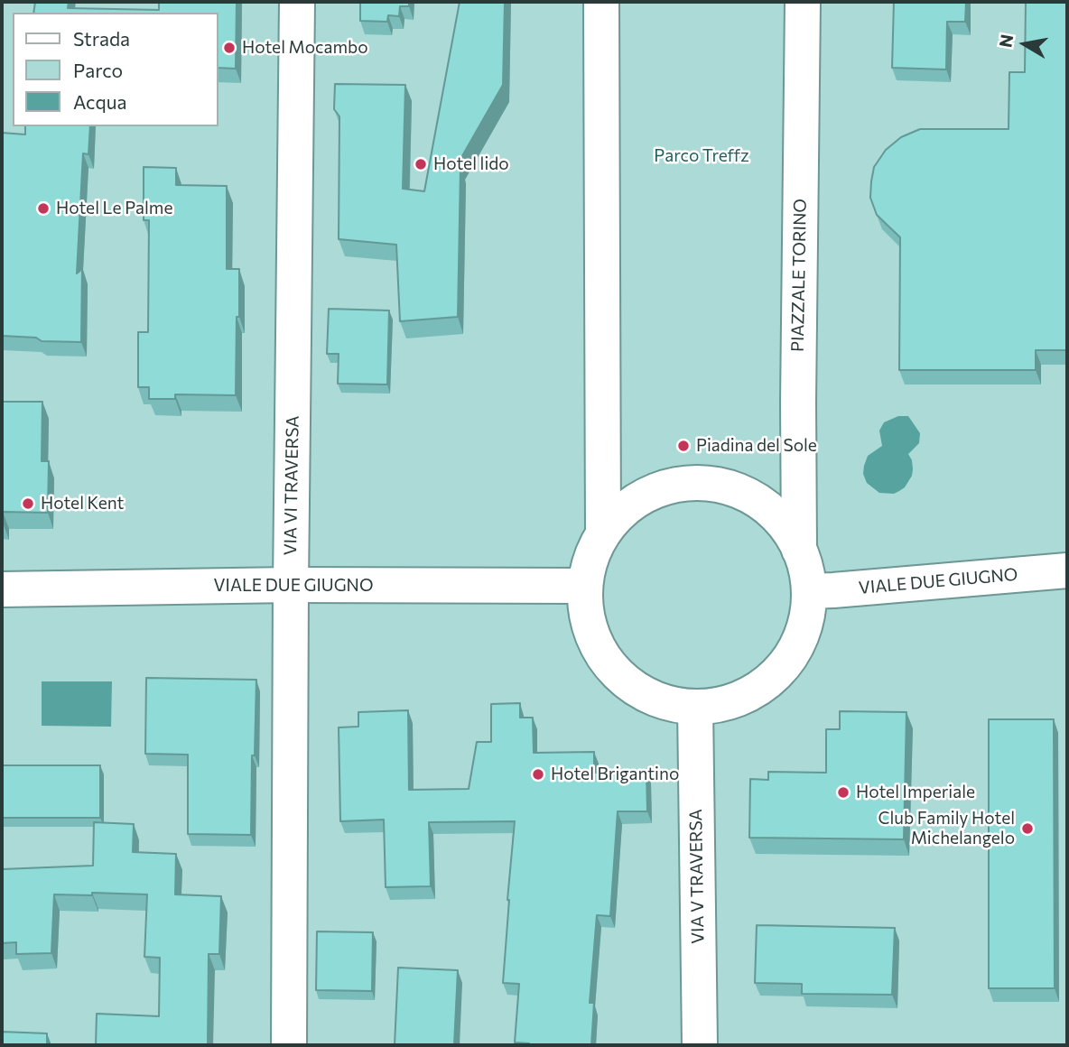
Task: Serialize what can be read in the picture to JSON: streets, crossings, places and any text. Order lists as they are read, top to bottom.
{
  "streets": {
    "street": [
      "PIAZZALE TORINO",
      "VIA VI TRAVERSA",
      "VIALE DUE GIUGNO",
      "VIA V TRAVERSA"
    ]
  },
  "crossings": [
    ["PIAZZALE TORINO", "VIALE DUE GIUGNO"],
    ["PIAZZALE TORINO", "VIA V TRAVERSA"],
    ["VIA VI TRAVERSA", "VIALE DUE GIUGNO"],
    ["VIALE DUE GIUGNO", "VIA V TRAVERSA"]
  ],
  "parks": ["Parco Treffz"],
  "places": [
    "Hotel Mocambo",
    "Hotel lido",
    "Hotel Le Palme",
    "Piadina del Sole",
    "Hotel Kent",
    "Hotel Brigantino",
    "Hotel Imperiale",
    "Club Family Hotel Michelangelo"
  ],
  "legend": ["Strada", "Parco", "Acqua"],
  "north": "left"
}
